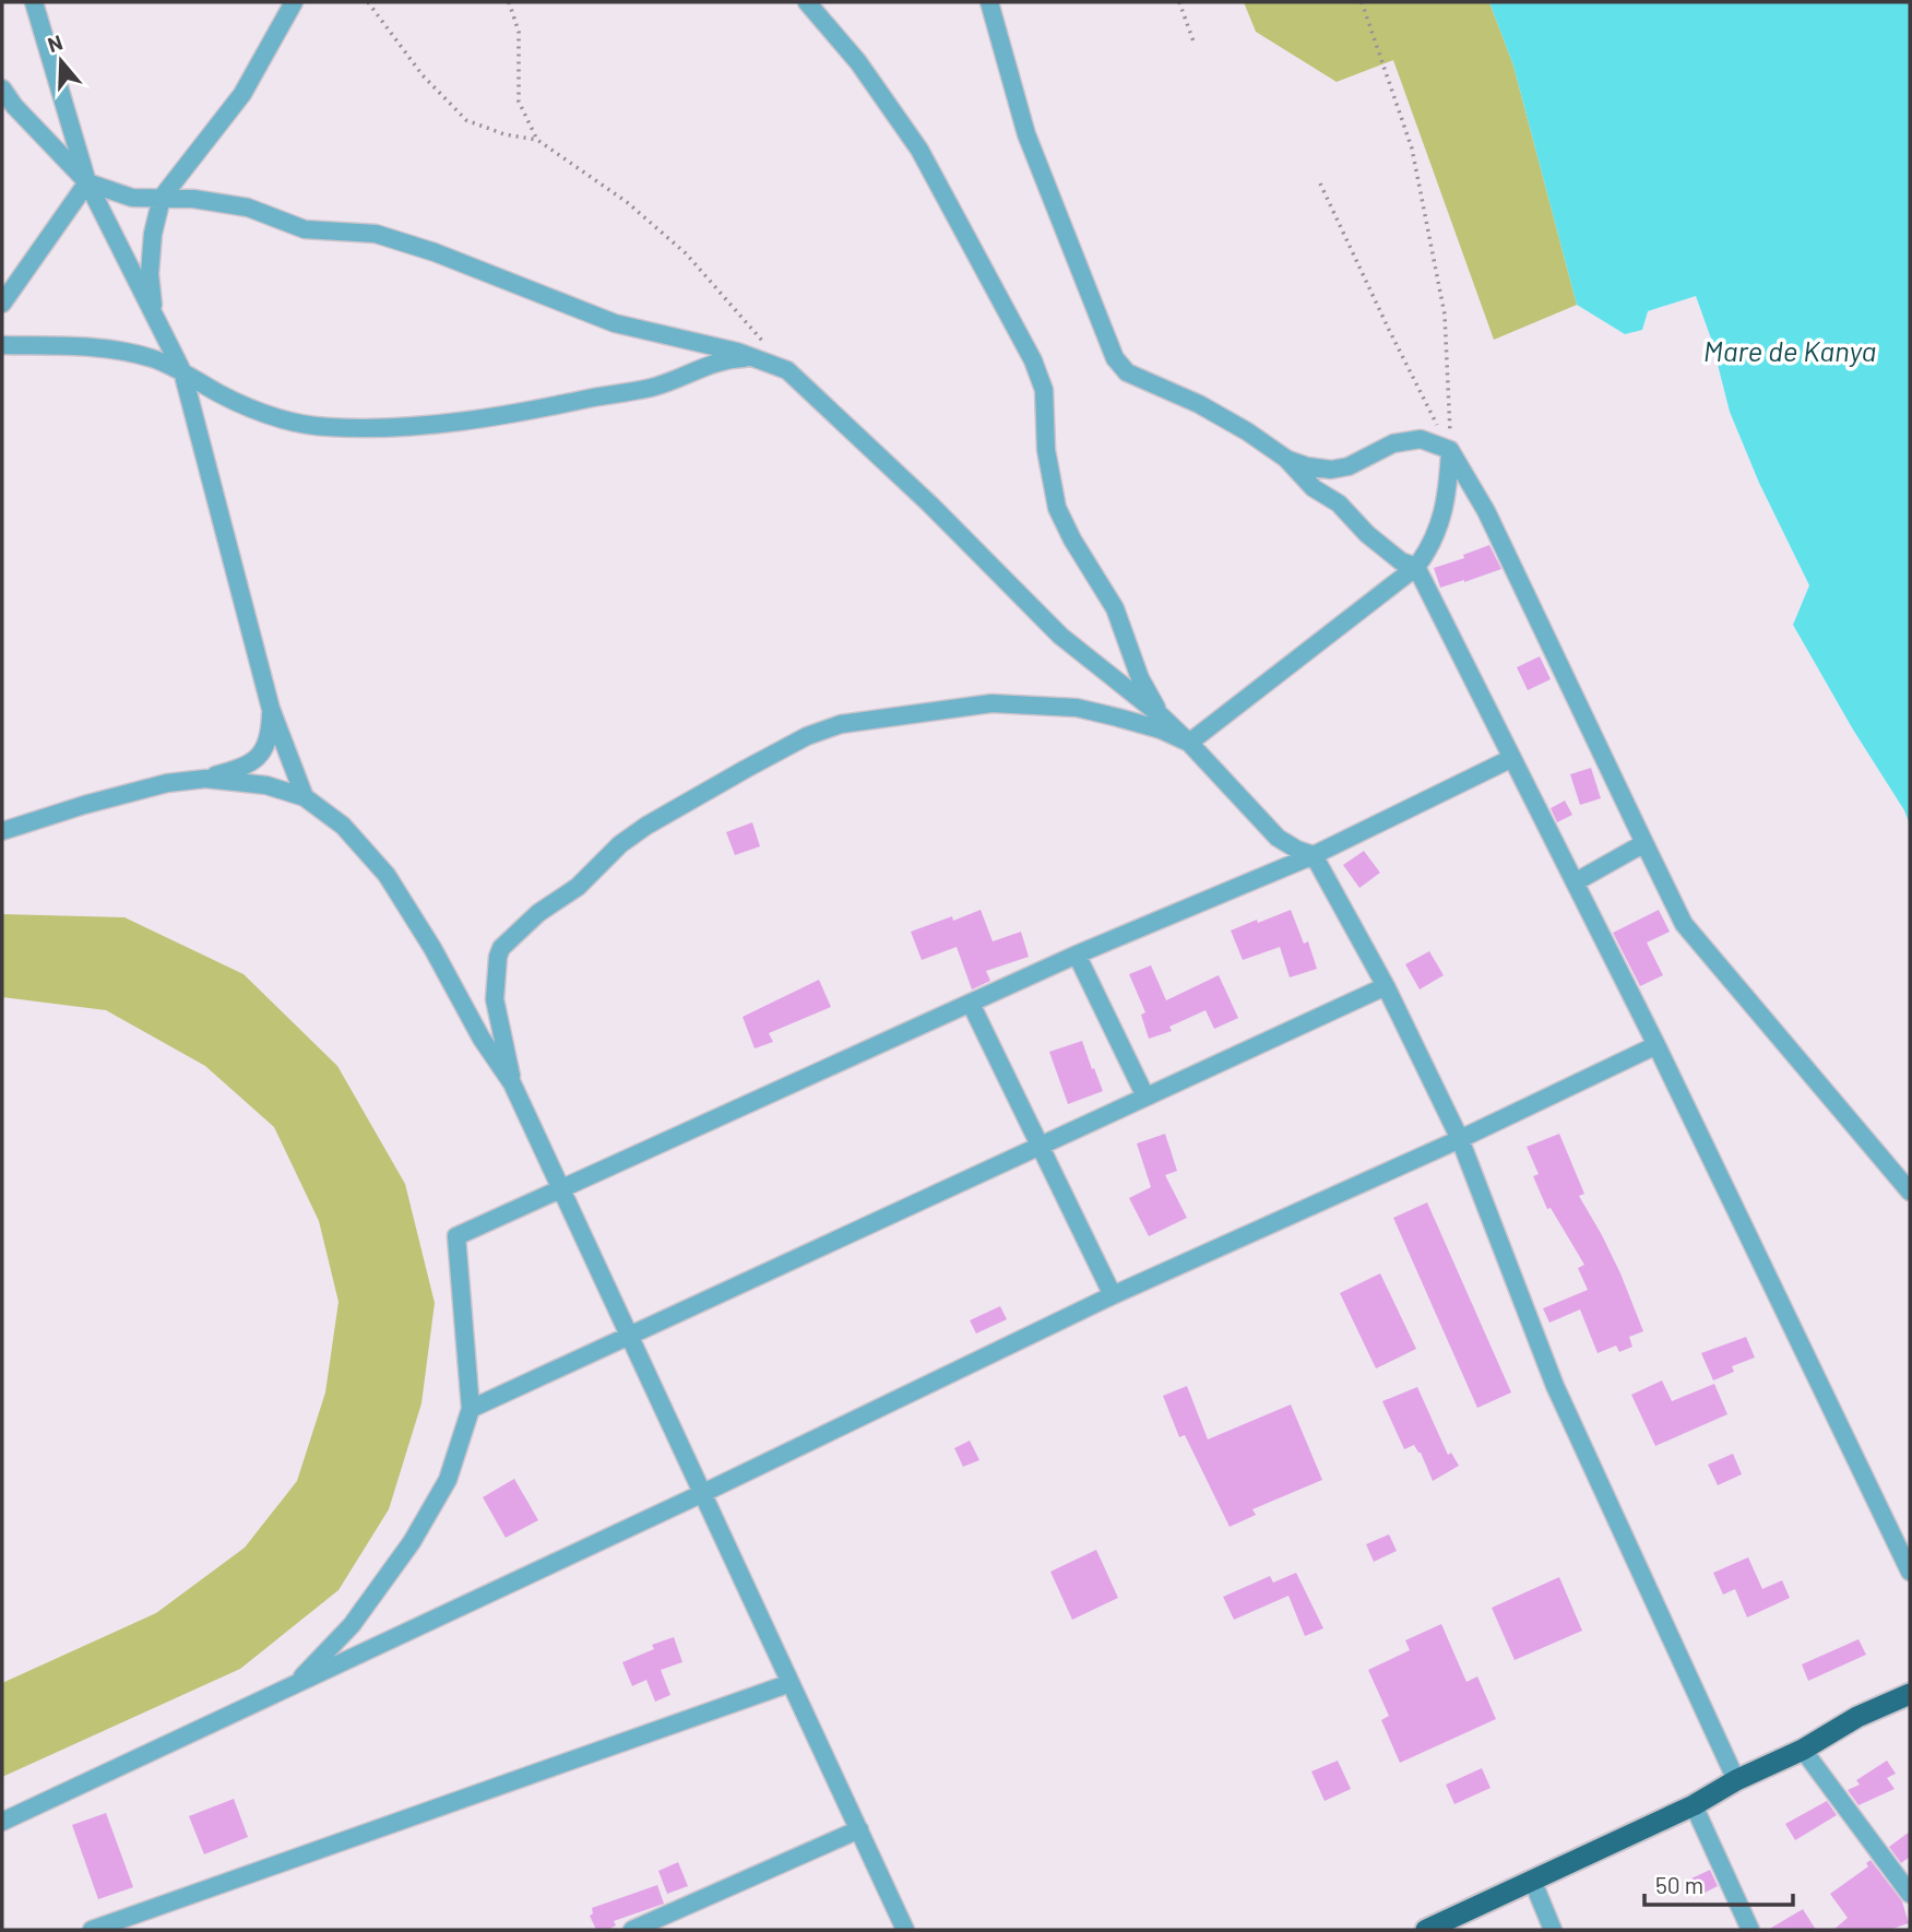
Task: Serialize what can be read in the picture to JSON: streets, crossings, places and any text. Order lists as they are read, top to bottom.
{
  "water": ["Mare de Kanya"],
  "scale_bar": "50 m",
  "north": "top"
}
